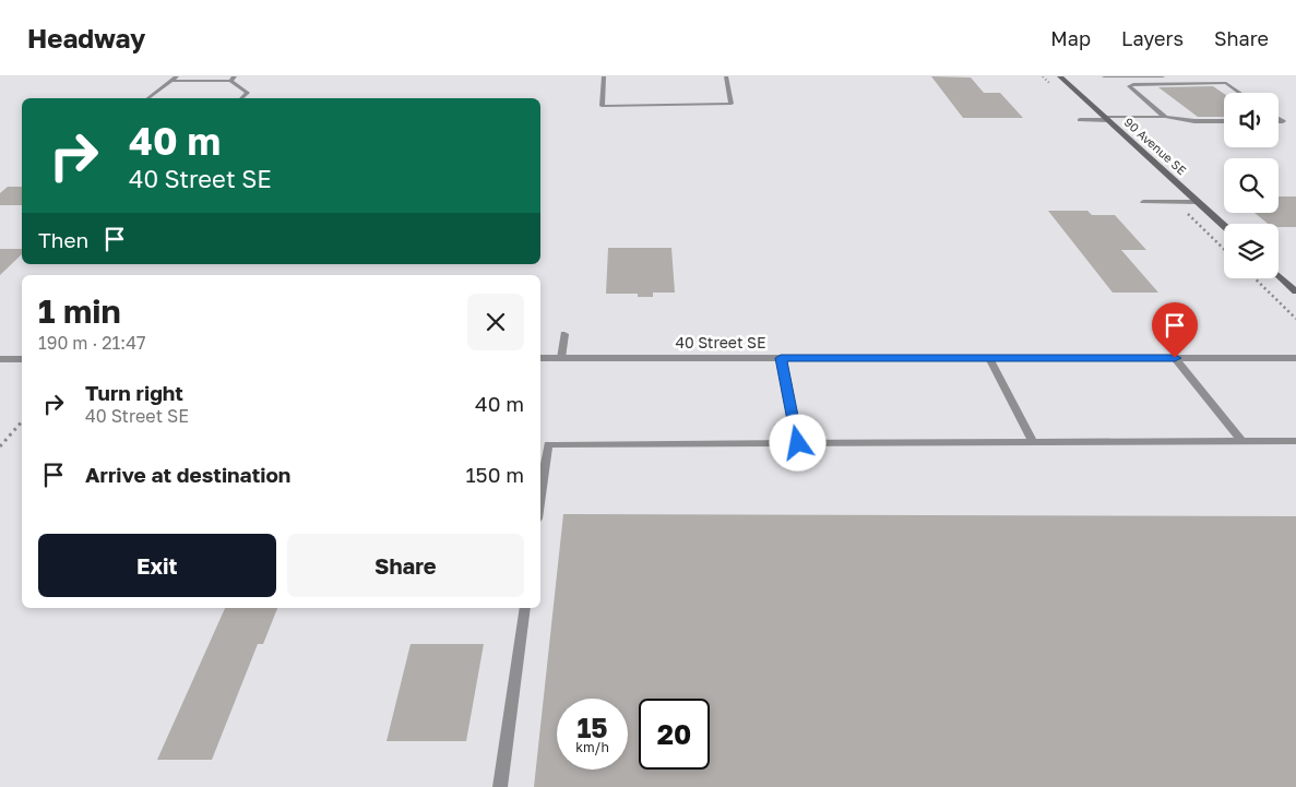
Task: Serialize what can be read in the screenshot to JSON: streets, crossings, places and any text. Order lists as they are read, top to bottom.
{
  "streets": {
    "street": ["90 Avenue SE", "40 Street SE"]
  },
  "page": {
    "header": "Headway",
    "nav": ["Map", "Layers", "Share"],
    "turn": ["40 m", "40 Street SE"],
    "then": "Then",
    "heading": ["1 min", "190 m · 21:47"],
    "list": [
      {
        "name": "Turn right",
        "note": "40 Street SE",
        "value": "40 m"
      },
      {
        "name": "Arrive at destination",
        "value": "150 m"
      }
    ],
    "buttons": ["Exit", "Share"],
    "speed": "15 km/h",
    "limit": "20"
  }
}
